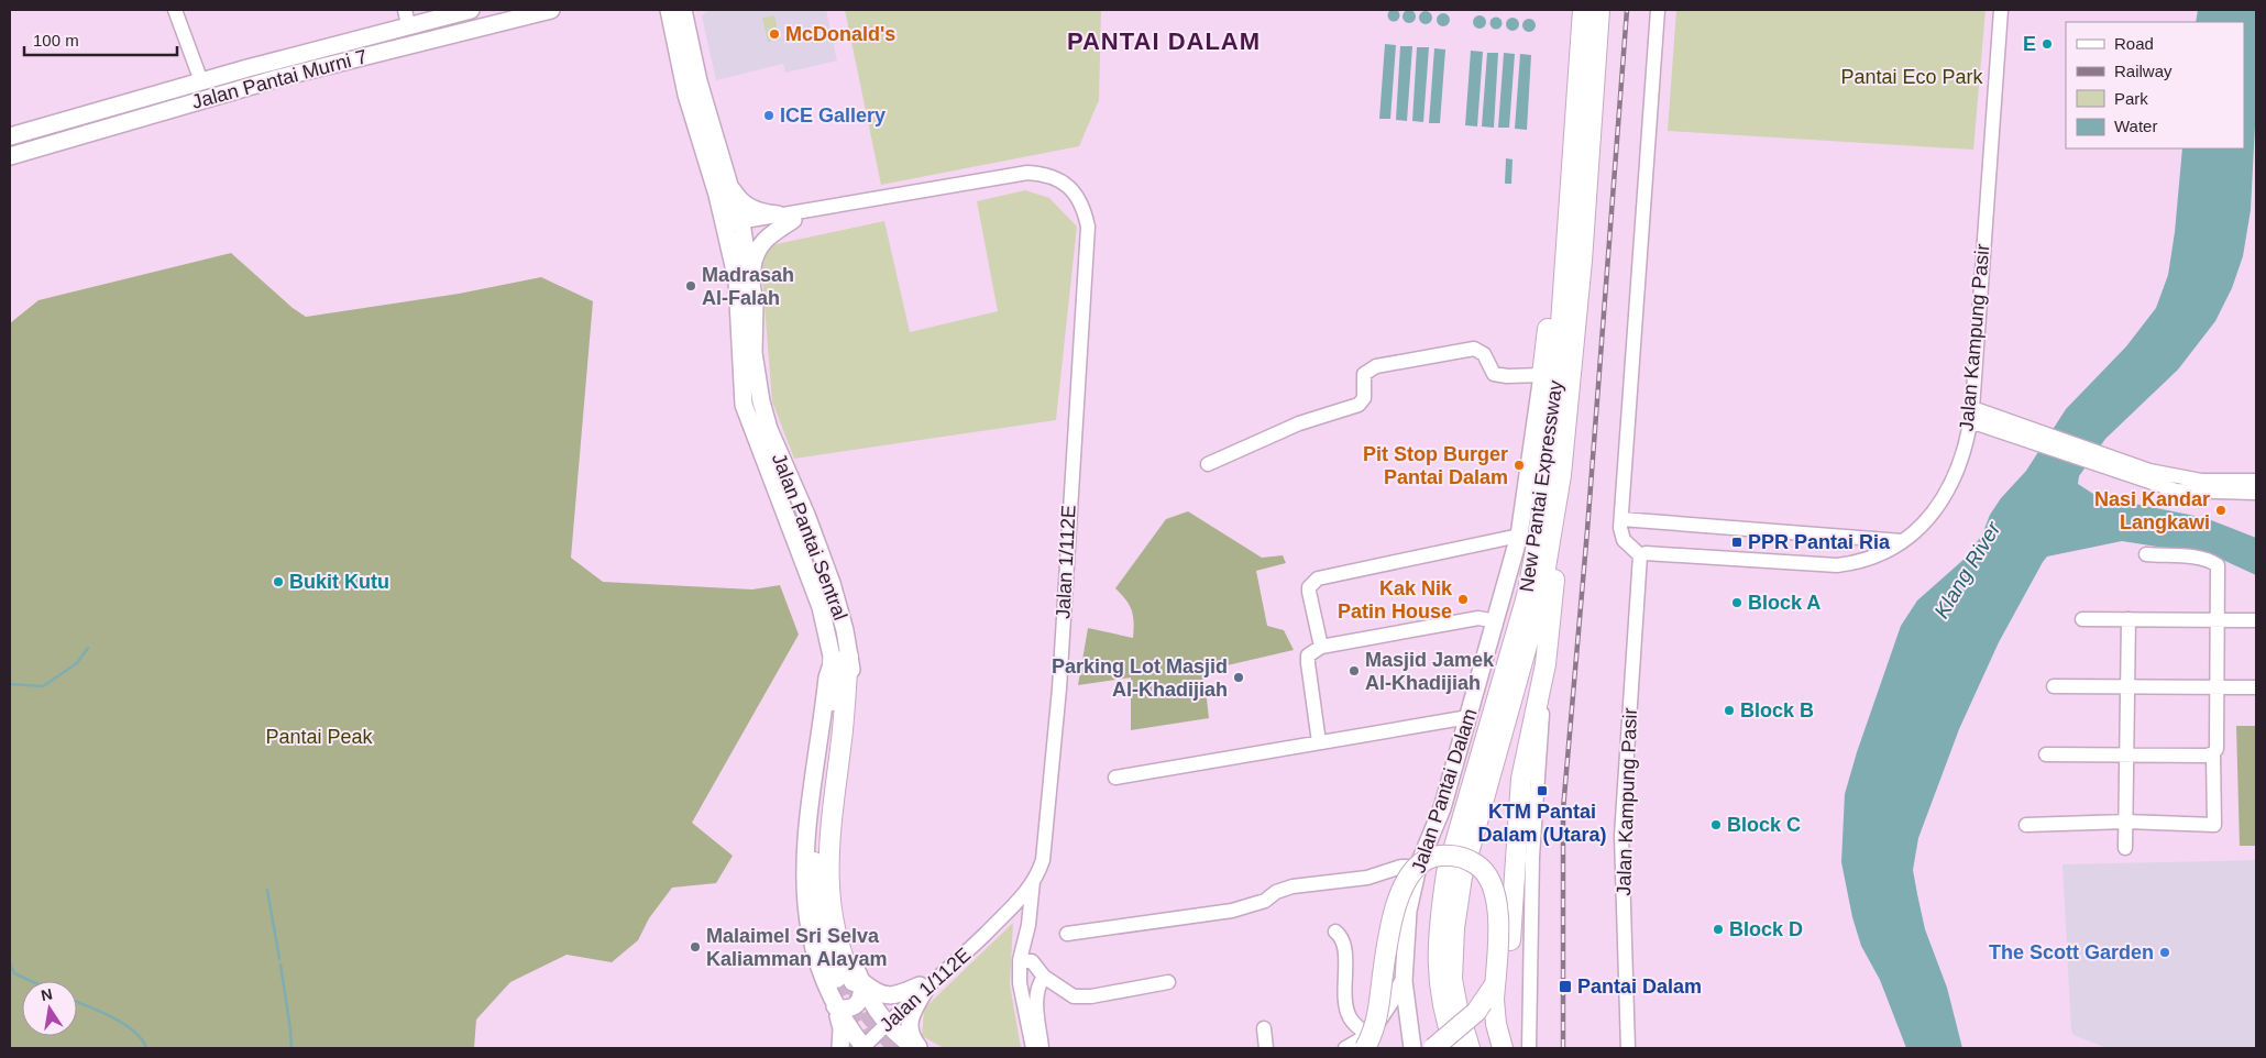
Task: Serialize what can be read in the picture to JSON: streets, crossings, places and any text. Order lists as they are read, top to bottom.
{
  "streets": {
    "highway": ["New Pantai Expressway"],
    "main road": ["Jalan Pantai Murni 7", "Jalan Pantai Sentral", "Jalan Pantai Dalam"],
    "street": ["Jalan Kampung Pasir", "Jalan 1/112E"]
  },
  "crossings": [
    ["Jalan Pantai Sentral", "Jalan 1/112E"]
  ],
  "districts": ["PANTAI DALAM"],
  "water": ["Klang River"],
  "parks": ["Pantai Eco Park", "Pantai Peak"],
  "places": {
    "other": [
      "McDonald's",
      "E",
      "ICE Gallery",
      "Madrasah Al-Falah",
      "Pit Stop Burger Pantai Dalam",
      "Nasi Kandar Langkawi",
      "Bukit Kutu",
      "Kak Nik Patin House",
      "Block A",
      "Masjid Jamek Al-Khadijiah",
      "Parking Lot Masjid Al-Khadijiah",
      "Block B",
      "Block C",
      "Block D",
      "Malaimel Sri Selva Kaliamman Alayam",
      "The Scott Garden"
    ],
    "transit": ["PPR Pantai Ria", "KTM Pantai Dalam (Utara)", "Pantai Dalam"]
  },
  "legend": [
    "Road",
    "Railway",
    "Park",
    "Water"
  ],
  "scale_bar": "100 m",
  "north": "top"
}
